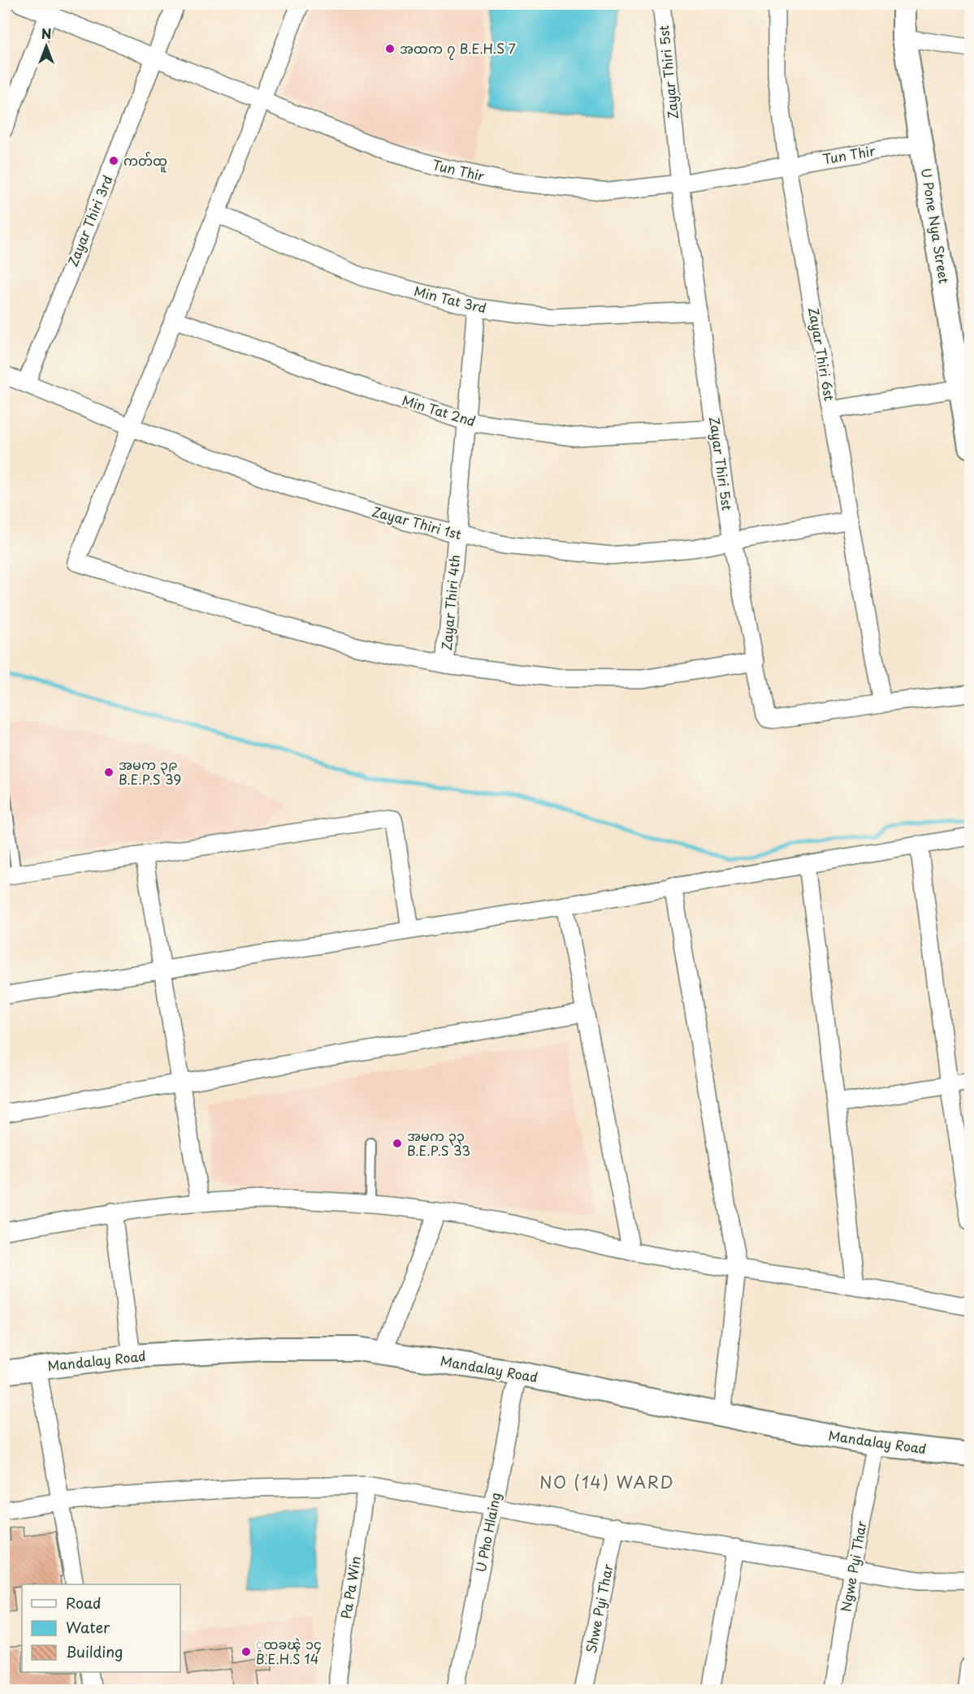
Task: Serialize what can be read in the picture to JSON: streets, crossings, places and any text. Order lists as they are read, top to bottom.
{
  "streets": {
    "street": [
      "Zayar Thiri 5st",
      "Tun Thir",
      "Zayar Thiri 3rd",
      "U Pone Nya Street",
      "Min Tat 3rd",
      "Zayar Thiri 6st",
      "Min Tat 2nd",
      "Zayar Thiri 1st",
      "Zayar Thiri 4th",
      "Mandalay Road",
      "U Pho Hlaing",
      "Ngwe Pyi Thar",
      "Pa Pa Win",
      "Shwe Pyi Thar"
    ]
  },
  "crossings": [
    ["Zayar Thiri 5st", "Tun Thir"],
    ["Zayar Thiri 5st", "Min Tat 3rd"],
    ["Zayar Thiri 5st", "Zayar Thiri 6st"],
    ["Zayar Thiri 5st", "Min Tat 2nd"],
    ["Zayar Thiri 5st", "Zayar Thiri 1st"],
    ["Tun Thir", "Zayar Thiri 3rd"],
    ["Tun Thir", "U Pone Nya Street"],
    ["Tun Thir", "Zayar Thiri 6st"],
    ["Zayar Thiri 3rd", "Zayar Thiri 1st"],
    ["Min Tat 3rd", "Zayar Thiri 4th"],
    ["Zayar Thiri 6st", "Zayar Thiri 1st"],
    ["Min Tat 2nd", "Zayar Thiri 4th"],
    ["Zayar Thiri 1st", "Zayar Thiri 4th"],
    ["Mandalay Road", "U Pho Hlaing"],
    ["Mandalay Road", "Ngwe Pyi Thar"]
  ],
  "districts": ["NO (14) WARD"],
  "places": [
    "အထက ၇ B.E.H.S 7",
    "ကတ်ထူ",
    "အမက ၃၉ B.E.P.S 39",
    "အမက ၃၃ B.E.P.S 33",
    "့ထခၾဲ ၁၄ B.E.H.S 14"
  ],
  "legend": ["Road", "Water", "Building"],
  "north": "top"
}
